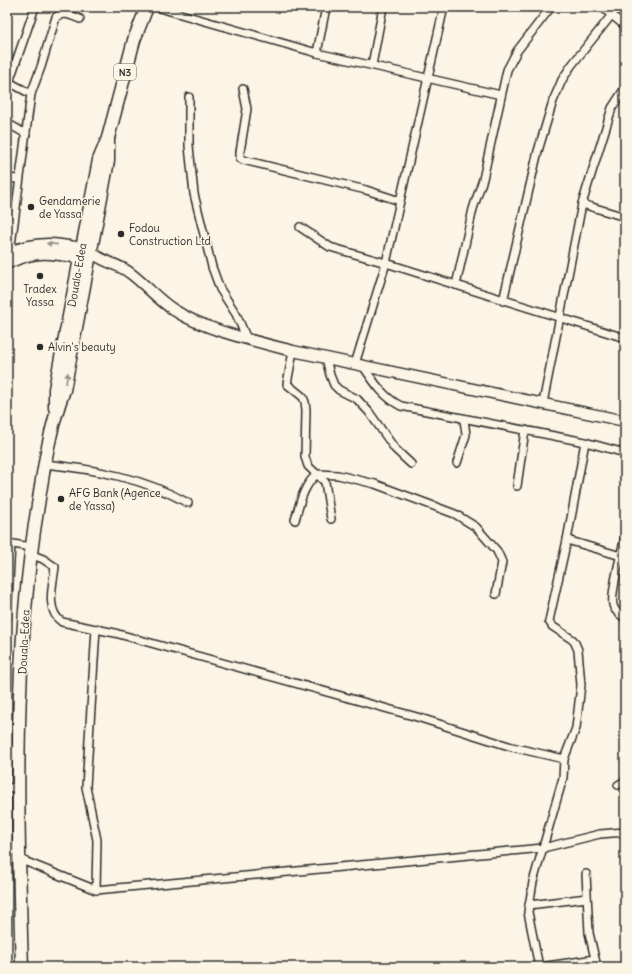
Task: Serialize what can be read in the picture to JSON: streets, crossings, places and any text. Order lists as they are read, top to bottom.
{
  "streets": {
    "highway": ["N3", "Douala-Edea"]
  },
  "places": [
    "Gendamerie de Yassa",
    "Fodou Construction Ltd",
    "Tradex Yassa",
    "Alvin's beauty",
    "AFG Bank (Agence de Yassa)"
  ]
}
